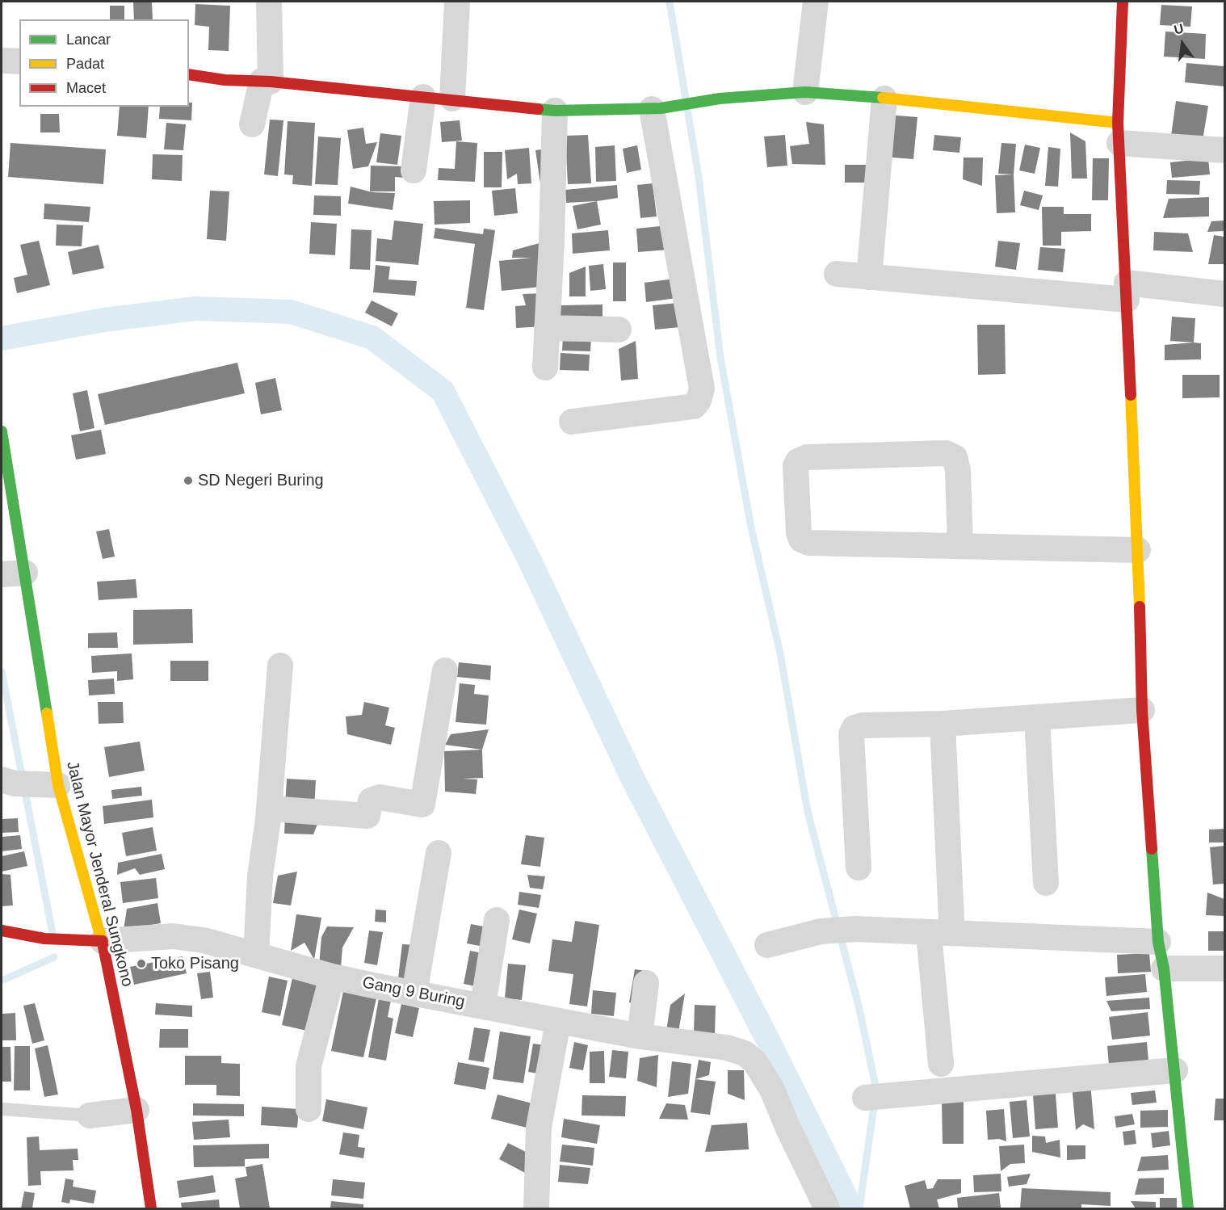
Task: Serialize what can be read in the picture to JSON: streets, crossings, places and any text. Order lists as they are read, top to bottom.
{
  "streets": {
    "street": ["Jalan Mayor Jenderal Sungkono", "Gang 9 Buring"]
  },
  "crossings": [
    ["Jalan Mayor Jenderal Sungkono", "Gang 9 Buring"]
  ],
  "places": ["SD Negeri Buring", "Toko Pisang"],
  "legend": ["Lancar", "Padat", "Macet"],
  "north": "top"
}
